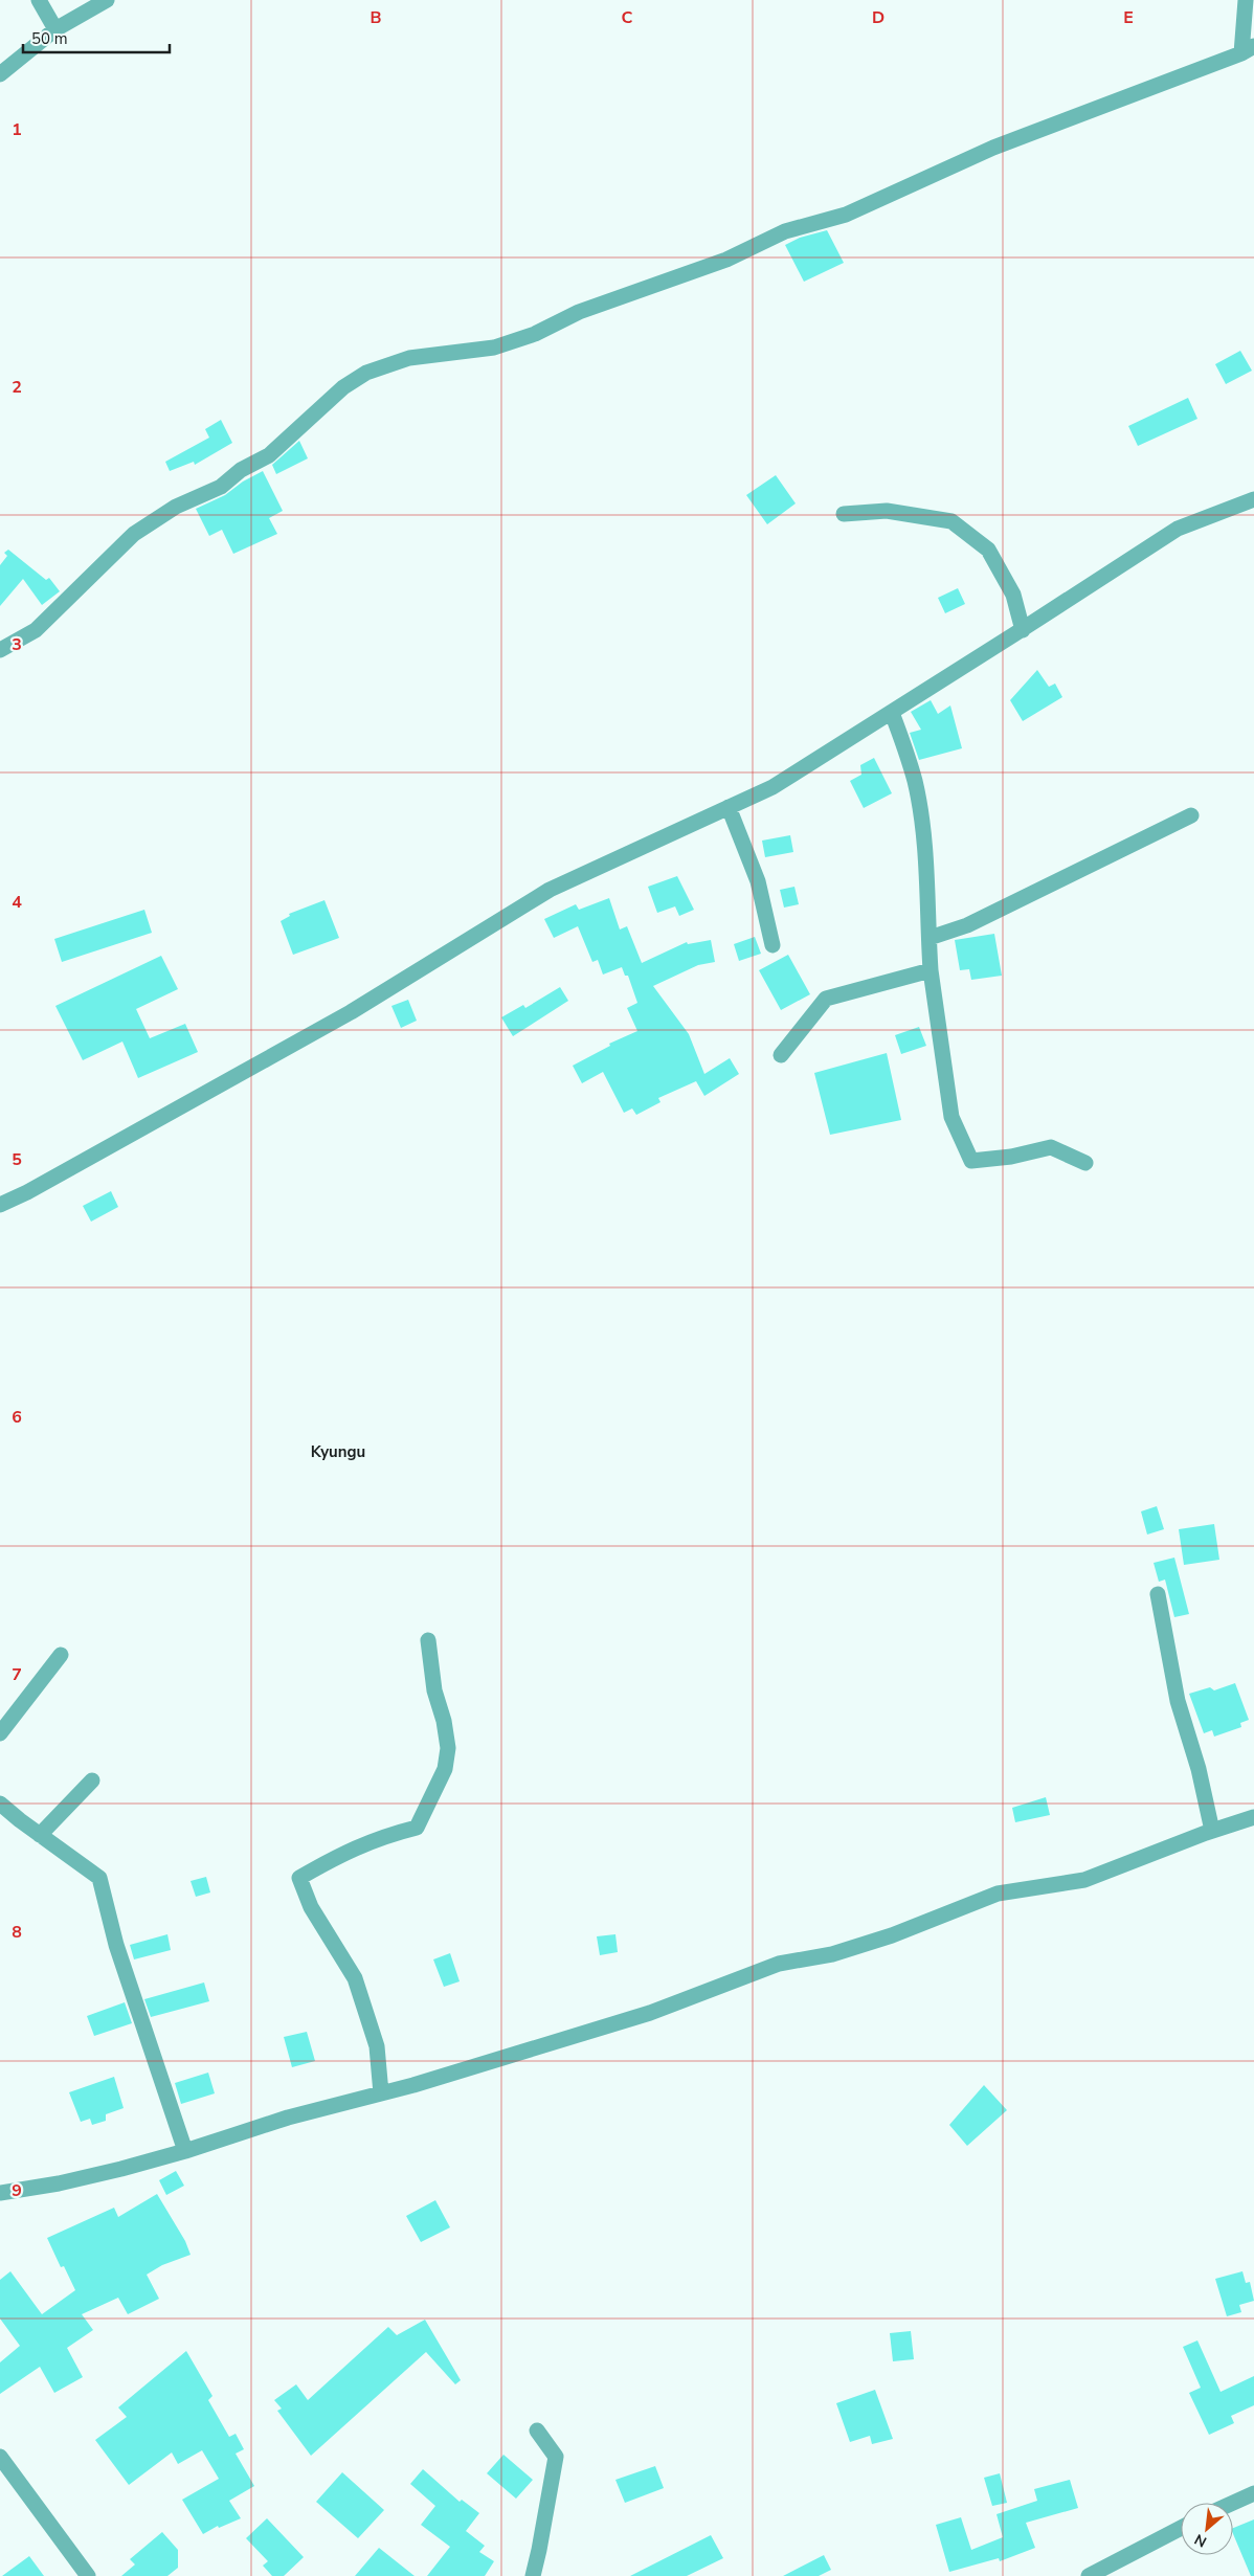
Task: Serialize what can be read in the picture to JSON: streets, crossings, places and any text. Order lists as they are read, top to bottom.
{
  "districts": ["Kyungu"],
  "scale_bar": "50 m",
  "north": "bottom left",
  "grid": {
    "columns": [
      "B",
      "C",
      "D",
      "E"
    ],
    "rows": [
      "1",
      "2",
      "3",
      "4",
      "5",
      "6",
      "7",
      "8",
      "9"
    ]
  }
}
